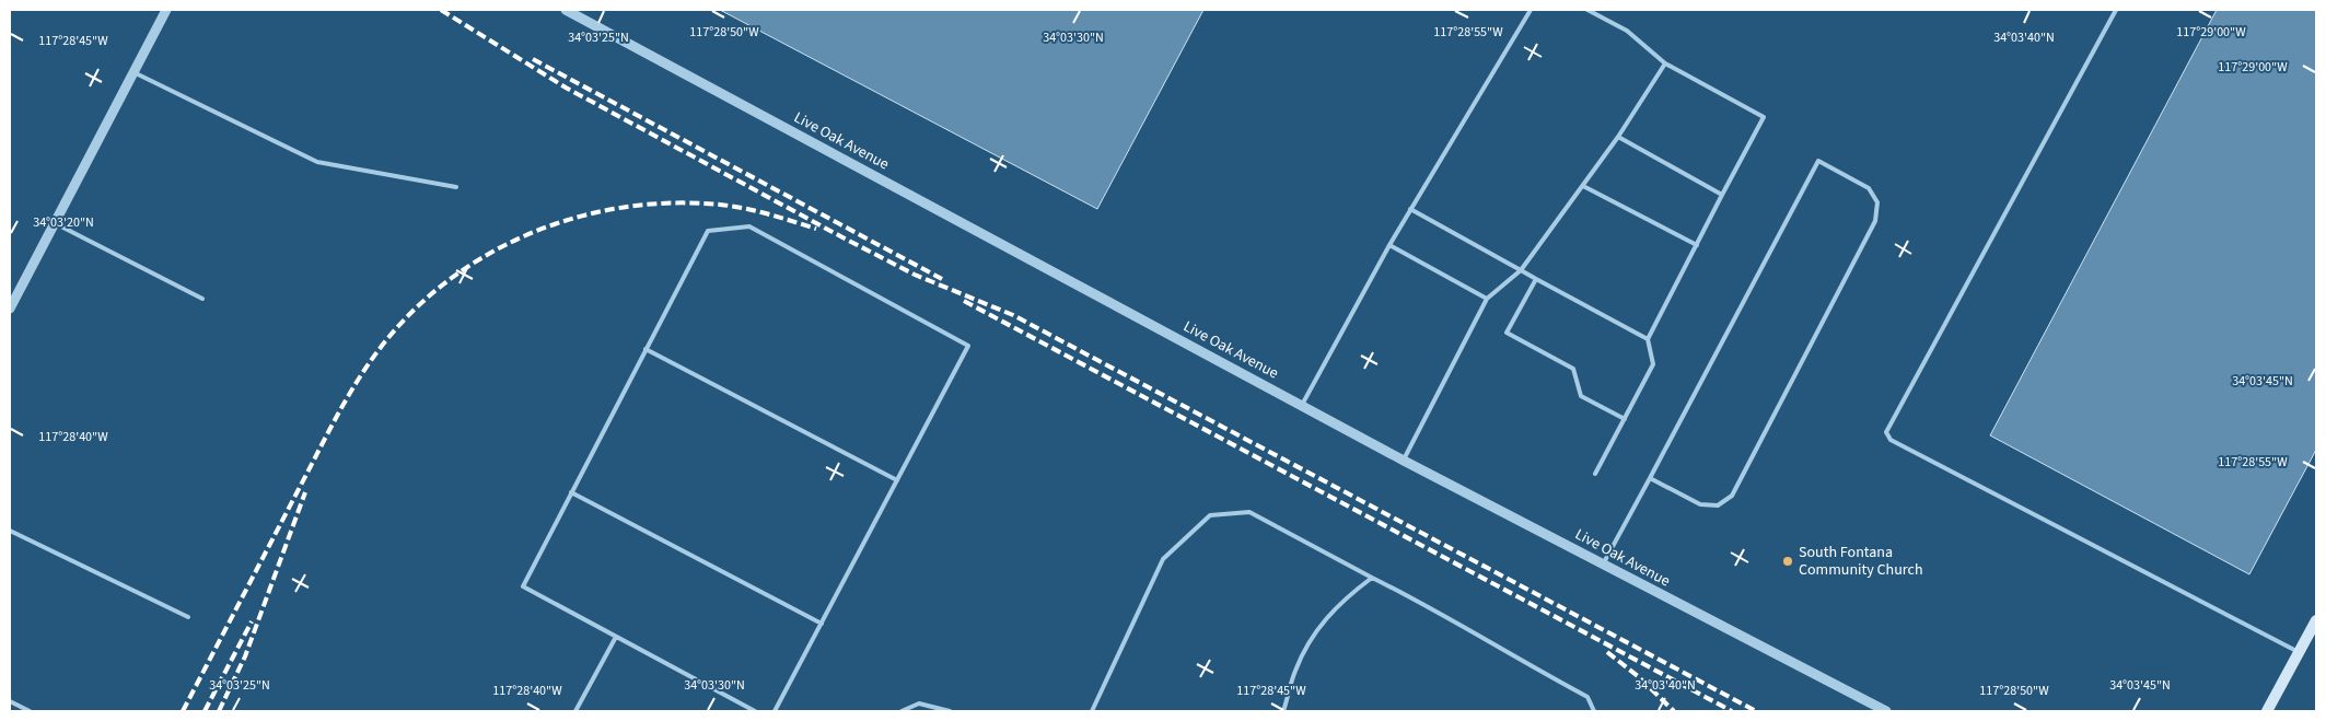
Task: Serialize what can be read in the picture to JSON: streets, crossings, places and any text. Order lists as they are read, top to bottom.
{
  "streets": {
    "street": ["Live Oak Avenue"]
  },
  "places": ["South Fontana Community Church"],
  "coordinates": [
    "117°28'50\"W",
    "117°28'55\"W",
    "117°29'00\"W",
    "34°03'25\"N",
    "34°03'30\"N",
    "34°03'40\"N",
    "117°28'45\"W",
    "34°03'20\"N",
    "34°03'45\"N",
    "117°28'40\"W"
  ]
}
